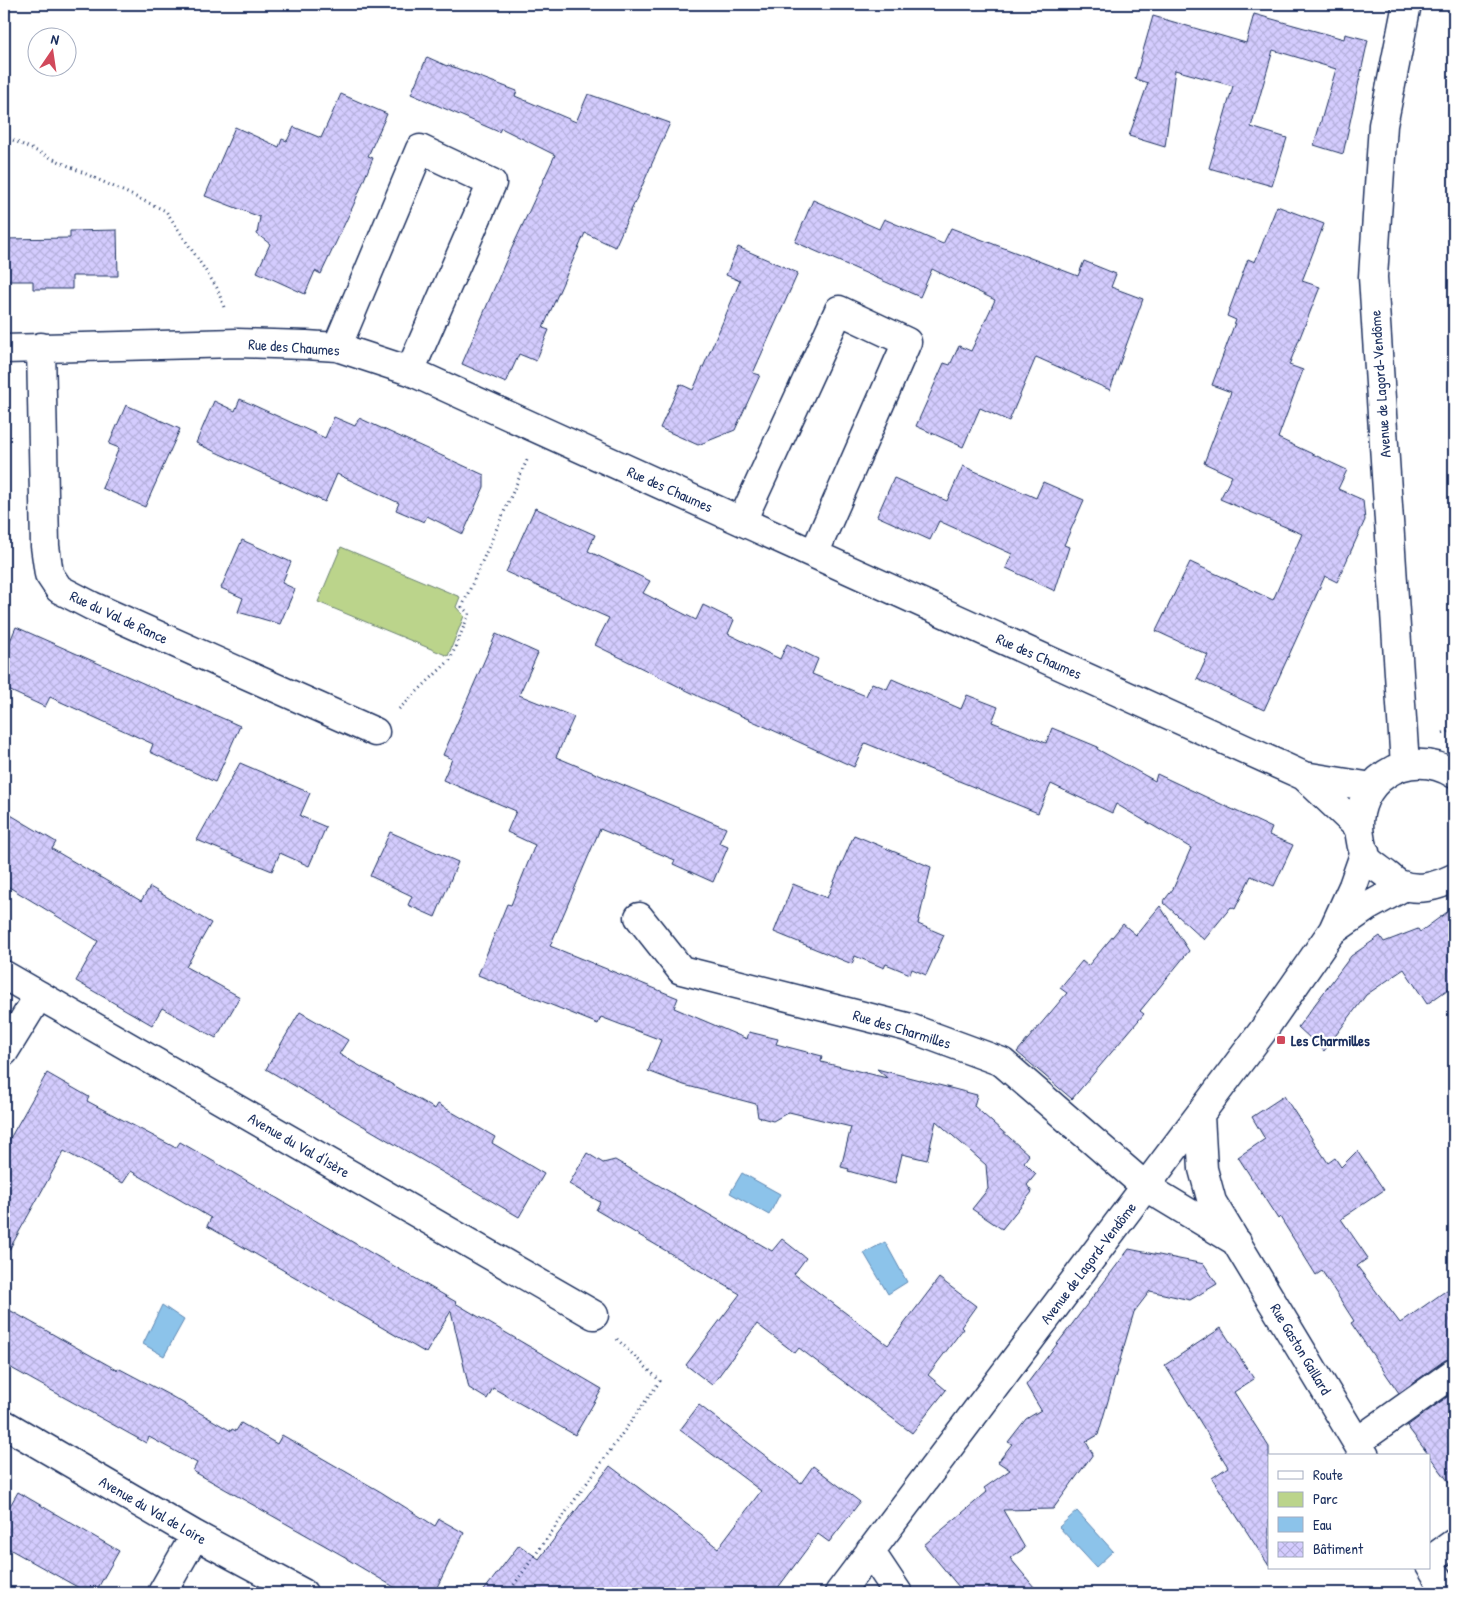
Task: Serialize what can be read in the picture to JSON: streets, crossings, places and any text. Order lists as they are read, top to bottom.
{
  "streets": {
    "street": [
      "Rue des Chaumes",
      "Avenue de Lagord-Vendôme",
      "Rue du Val de Rance",
      "Rue des Charmilles",
      "Avenue du Val d'Isère",
      "Rue Gaston Gaillard",
      "Avenue du Val de Loire"
    ]
  },
  "crossings": [
    ["Rue des Chaumes", "Avenue de Lagord-Vendôme"],
    ["Rue des Chaumes", "Rue du Val de Rance"],
    ["Avenue de Lagord-Vendôme", "Rue des Charmilles"],
    ["Avenue de Lagord-Vendôme", "Rue Gaston Gaillard"],
    ["Rue des Charmilles", "Rue Gaston Gaillard"]
  ],
  "places": {
    "transit": ["Les Charmilles"]
  },
  "legend": [
    "Route",
    "Parc",
    "Eau",
    "Bâtiment"
  ],
  "north": "top"
}
